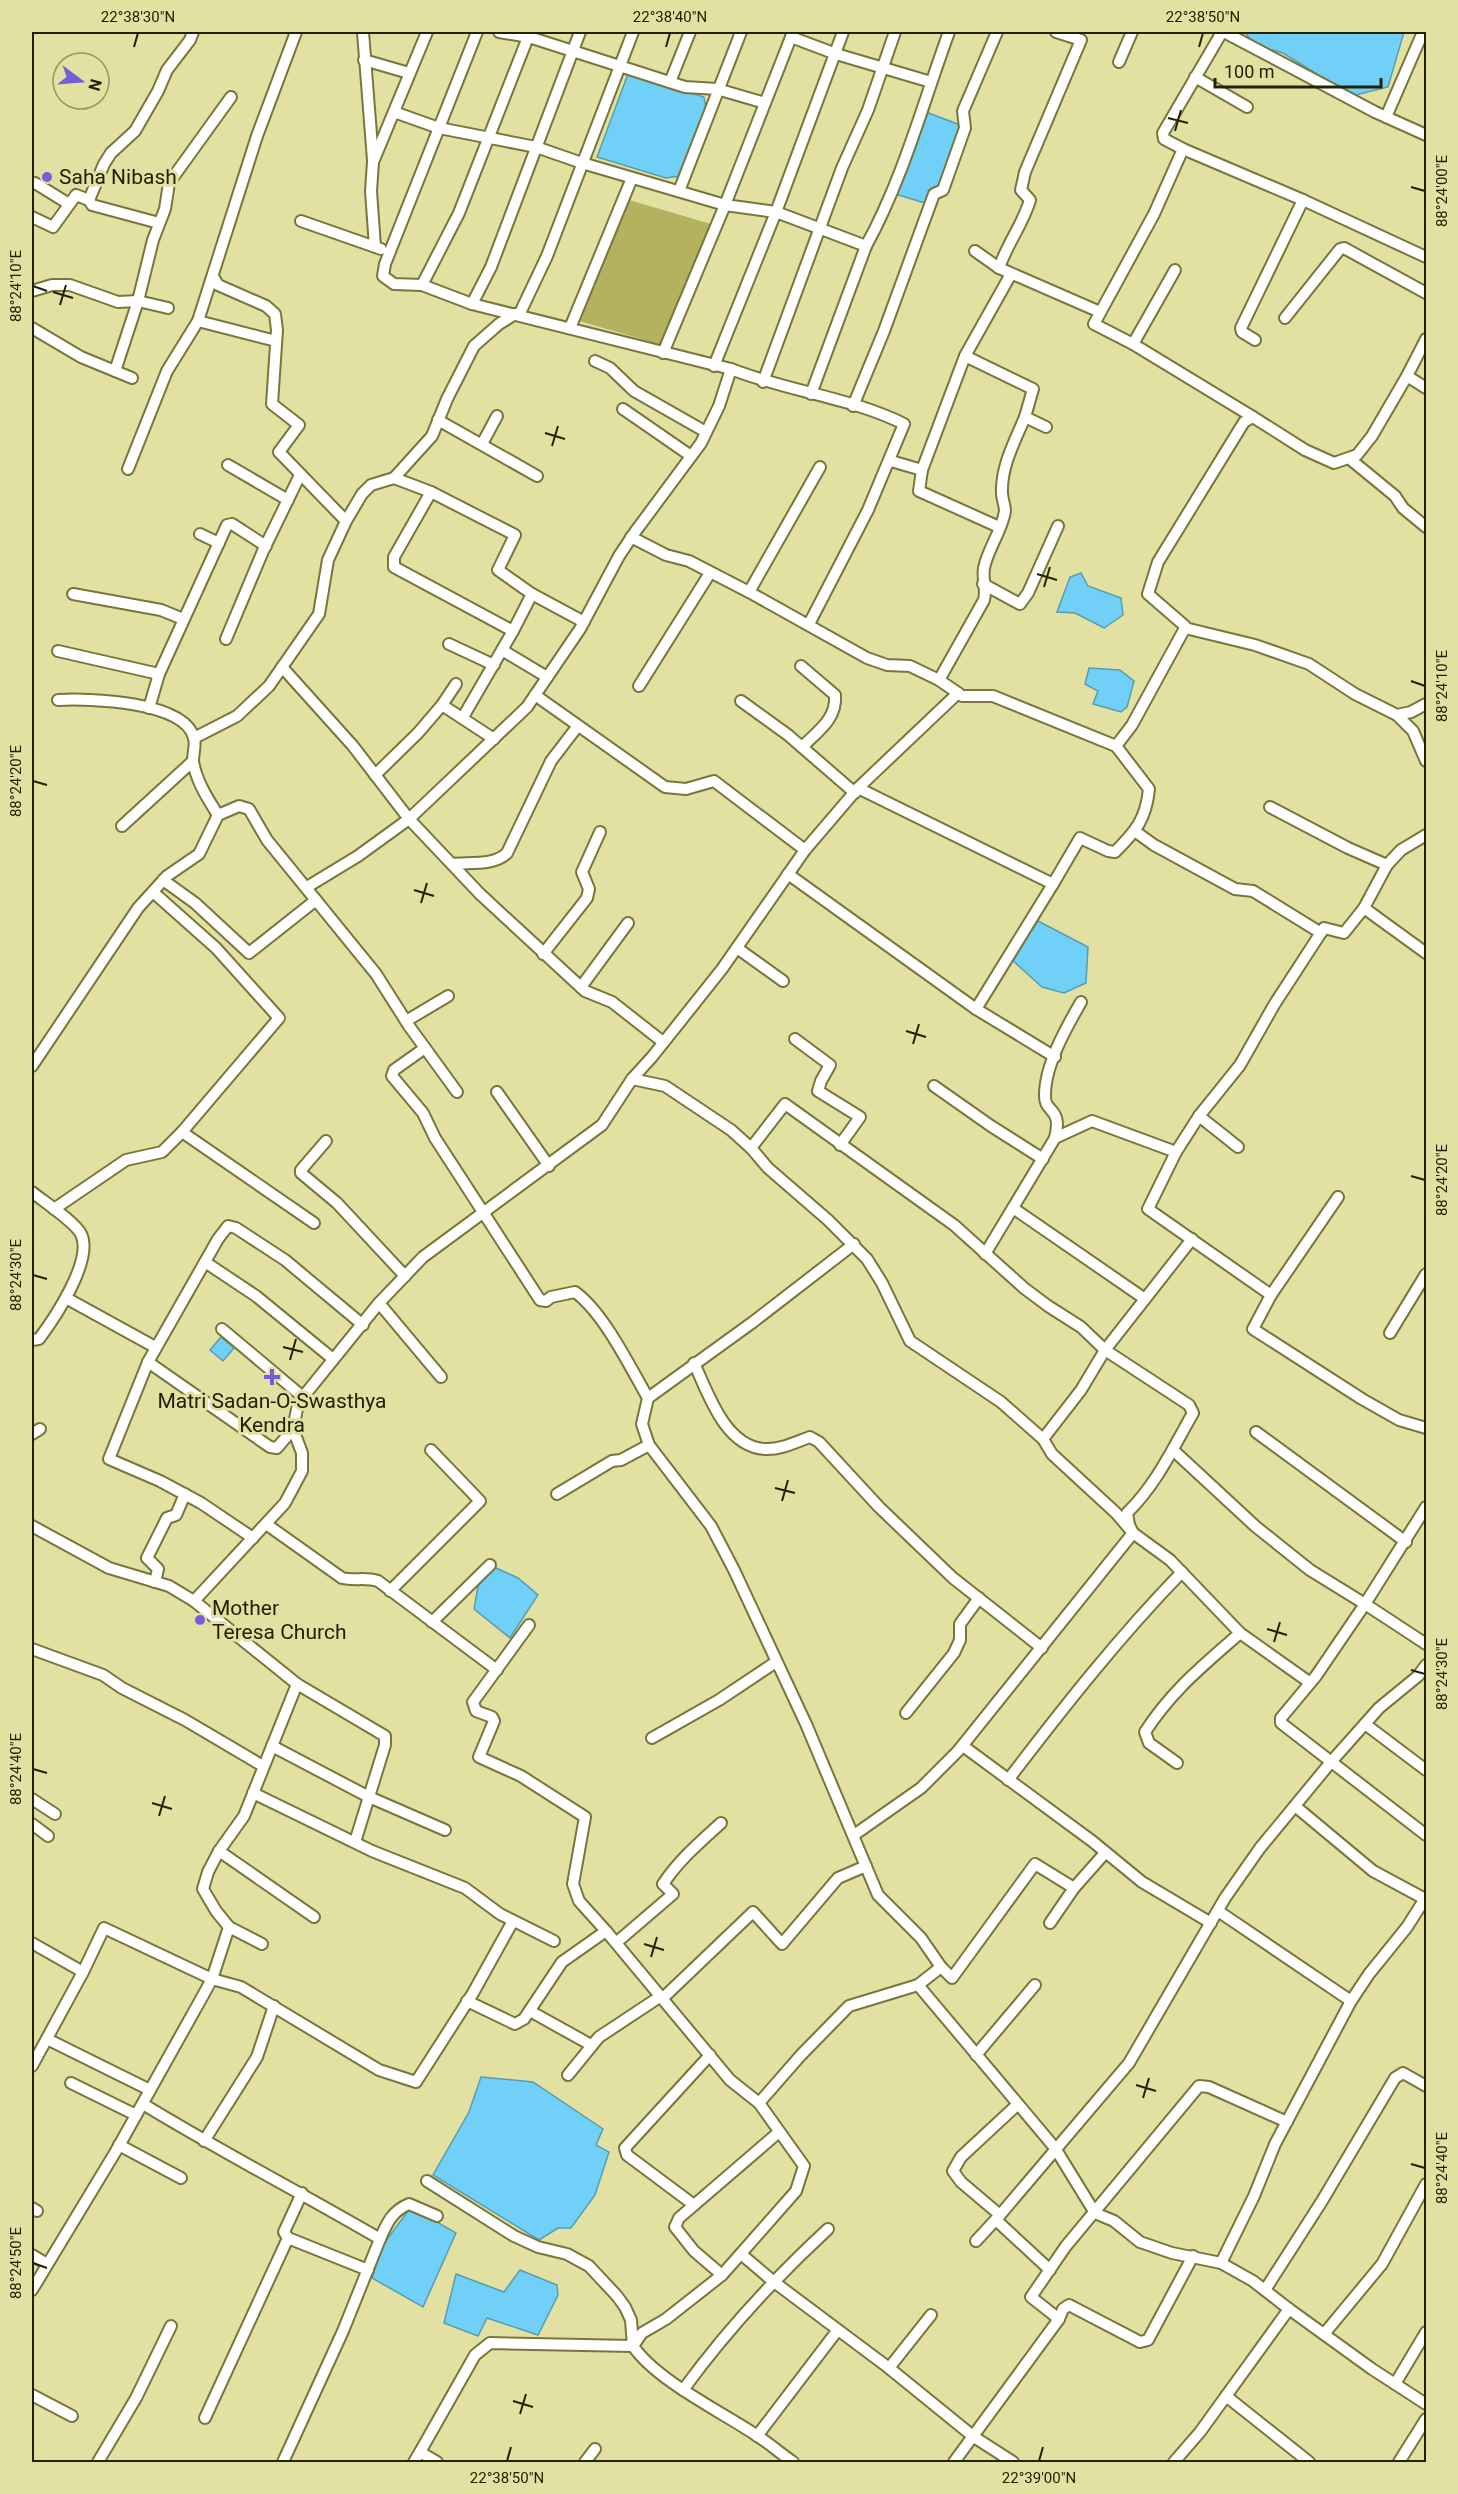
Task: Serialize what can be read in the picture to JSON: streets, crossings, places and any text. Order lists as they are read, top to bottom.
{
  "places": {
    "other": ["Saha Nibash", "Mother Teresa Church"],
    "health": ["Matri Sadan-O-Swasthya Kendra"]
  },
  "scale_bar": "100 m",
  "north": "right",
  "coordinates": [
    "22°38'30\"N",
    "22°38'40\"N",
    "22°38'50\"N",
    "88°24'00\"E",
    "88°24'10\"E",
    "88°24'20\"E",
    "88°24'30\"E",
    "88°24'40\"E",
    "88°24'50\"E",
    "22°39'00\"N"
  ]
}
